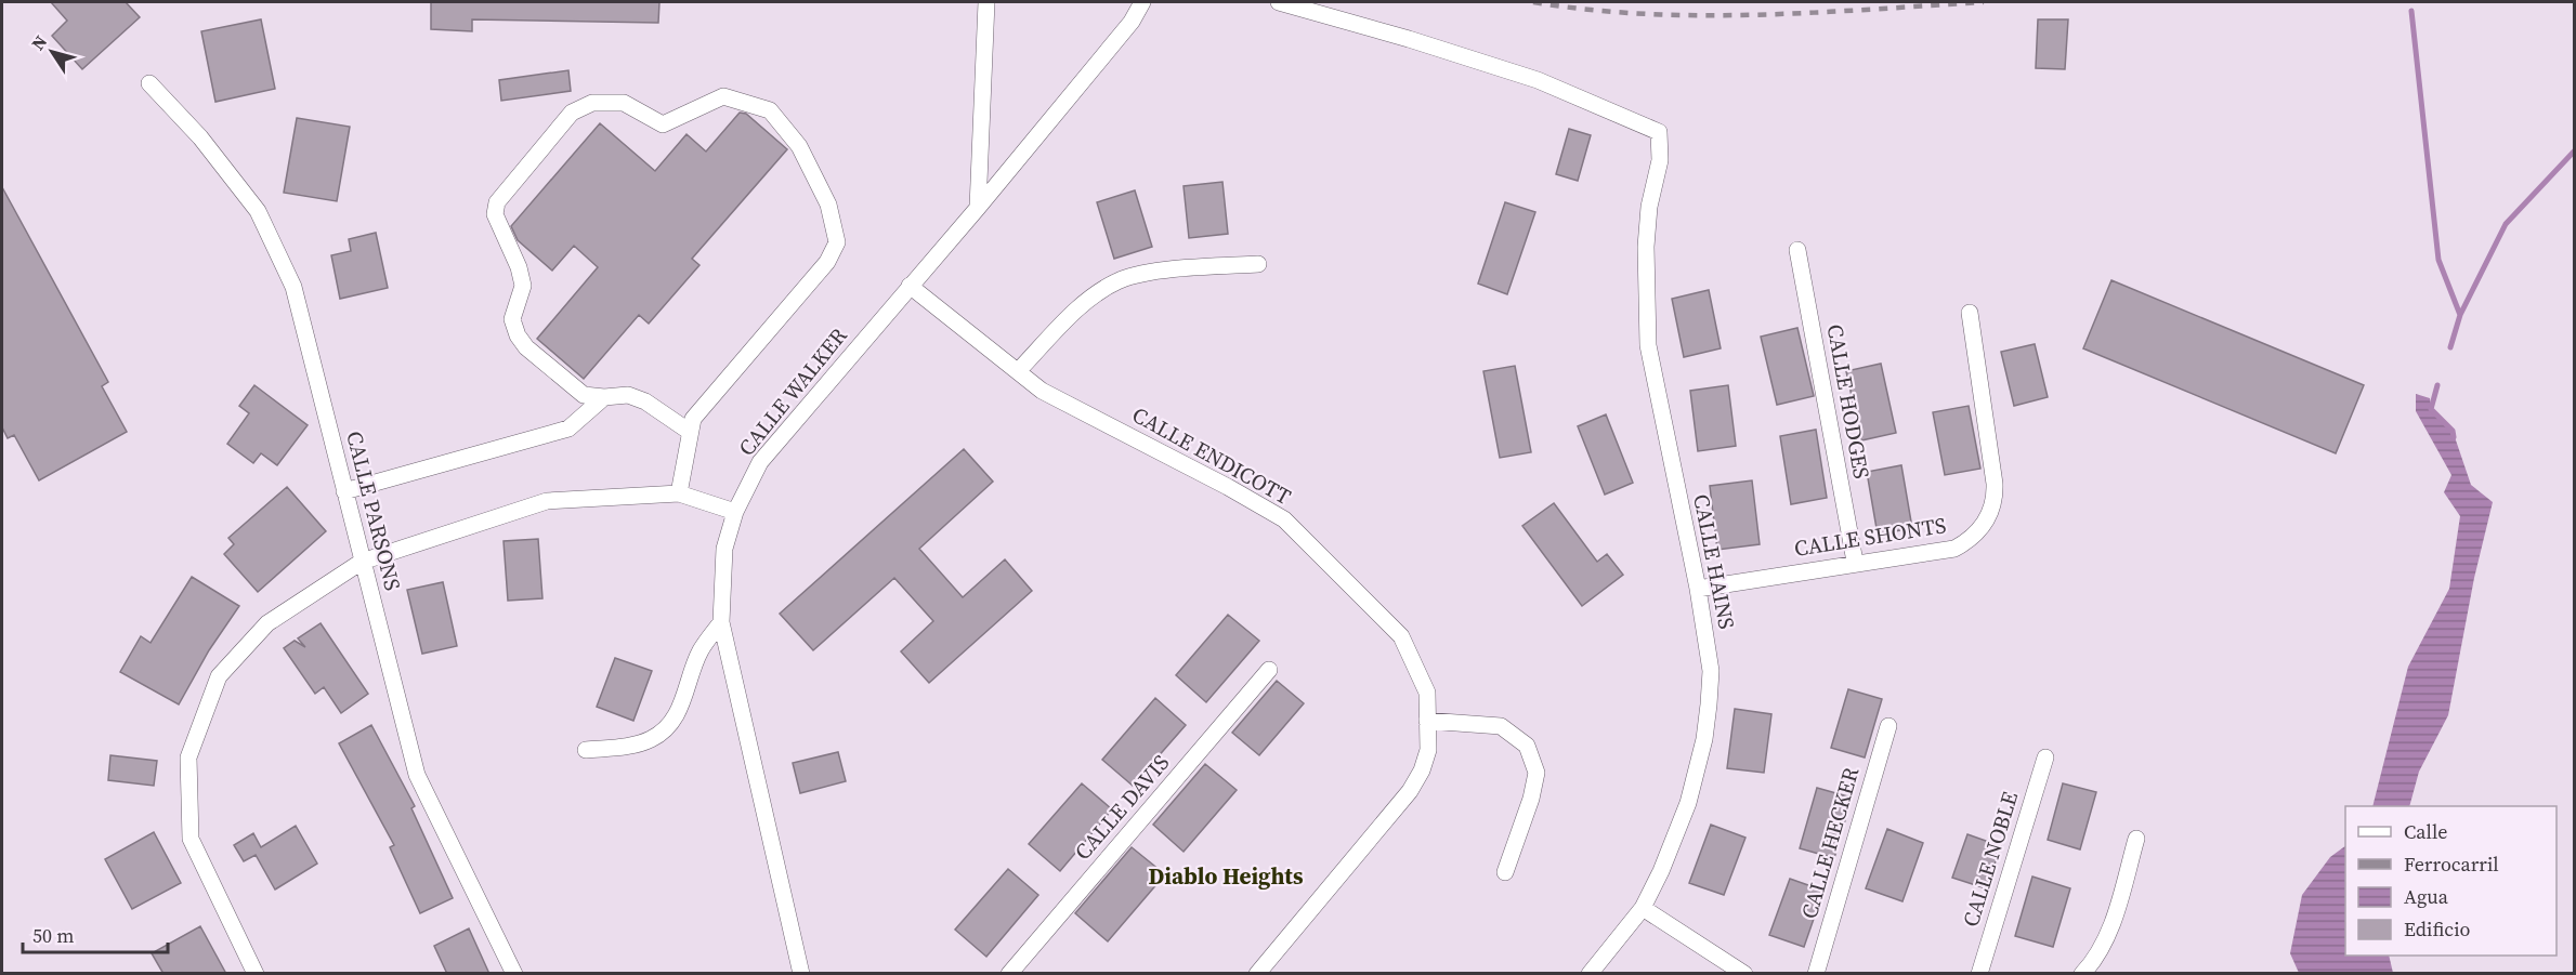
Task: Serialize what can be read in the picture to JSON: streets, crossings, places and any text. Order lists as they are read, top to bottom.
{
  "streets": {
    "street": [
      "CALLE WALKER",
      "CALLE HODGES",
      "CALLE ENDICOTT",
      "CALLE PARSONS",
      "CALLE SHONTS",
      "CALLE HAINS",
      "CALLE DAVIS",
      "CALLE HECKER",
      "CALLE NOBLE"
    ]
  },
  "crossings": [
    ["CALLE WALKER", "CALLE ENDICOTT"],
    ["CALLE HODGES", "CALLE SHONTS"],
    ["CALLE SHONTS", "CALLE HAINS"]
  ],
  "districts": ["Diablo Heights"],
  "legend": [
    "Calle",
    "Ferrocarril",
    "Agua",
    "Edificio"
  ],
  "scale_bar": "50 m",
  "north": "top left"
}
